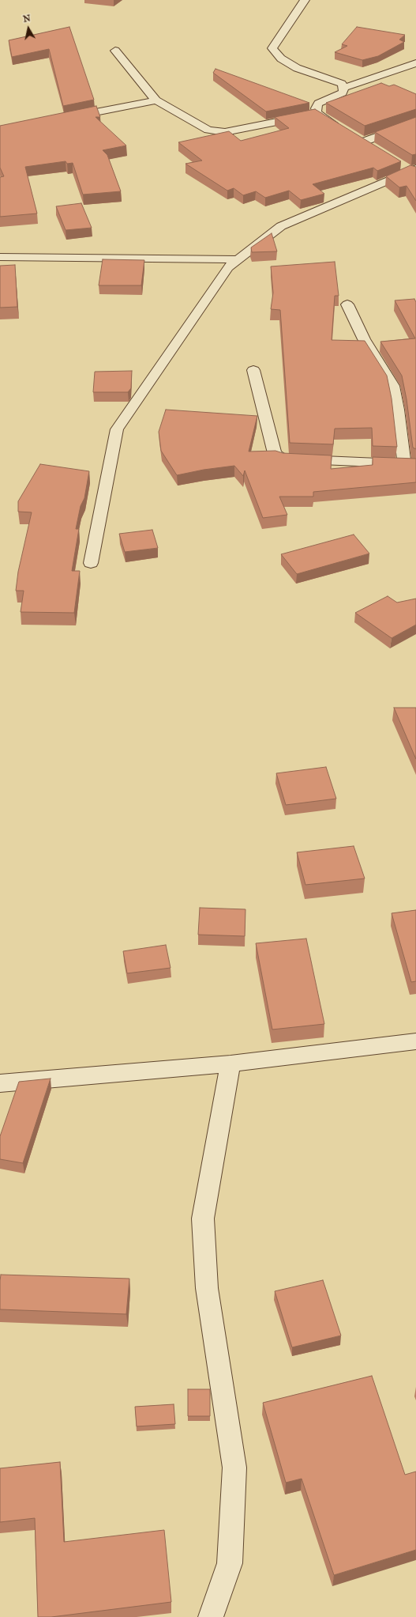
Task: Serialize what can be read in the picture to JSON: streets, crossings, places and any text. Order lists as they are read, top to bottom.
{
  "north": "top"
}
